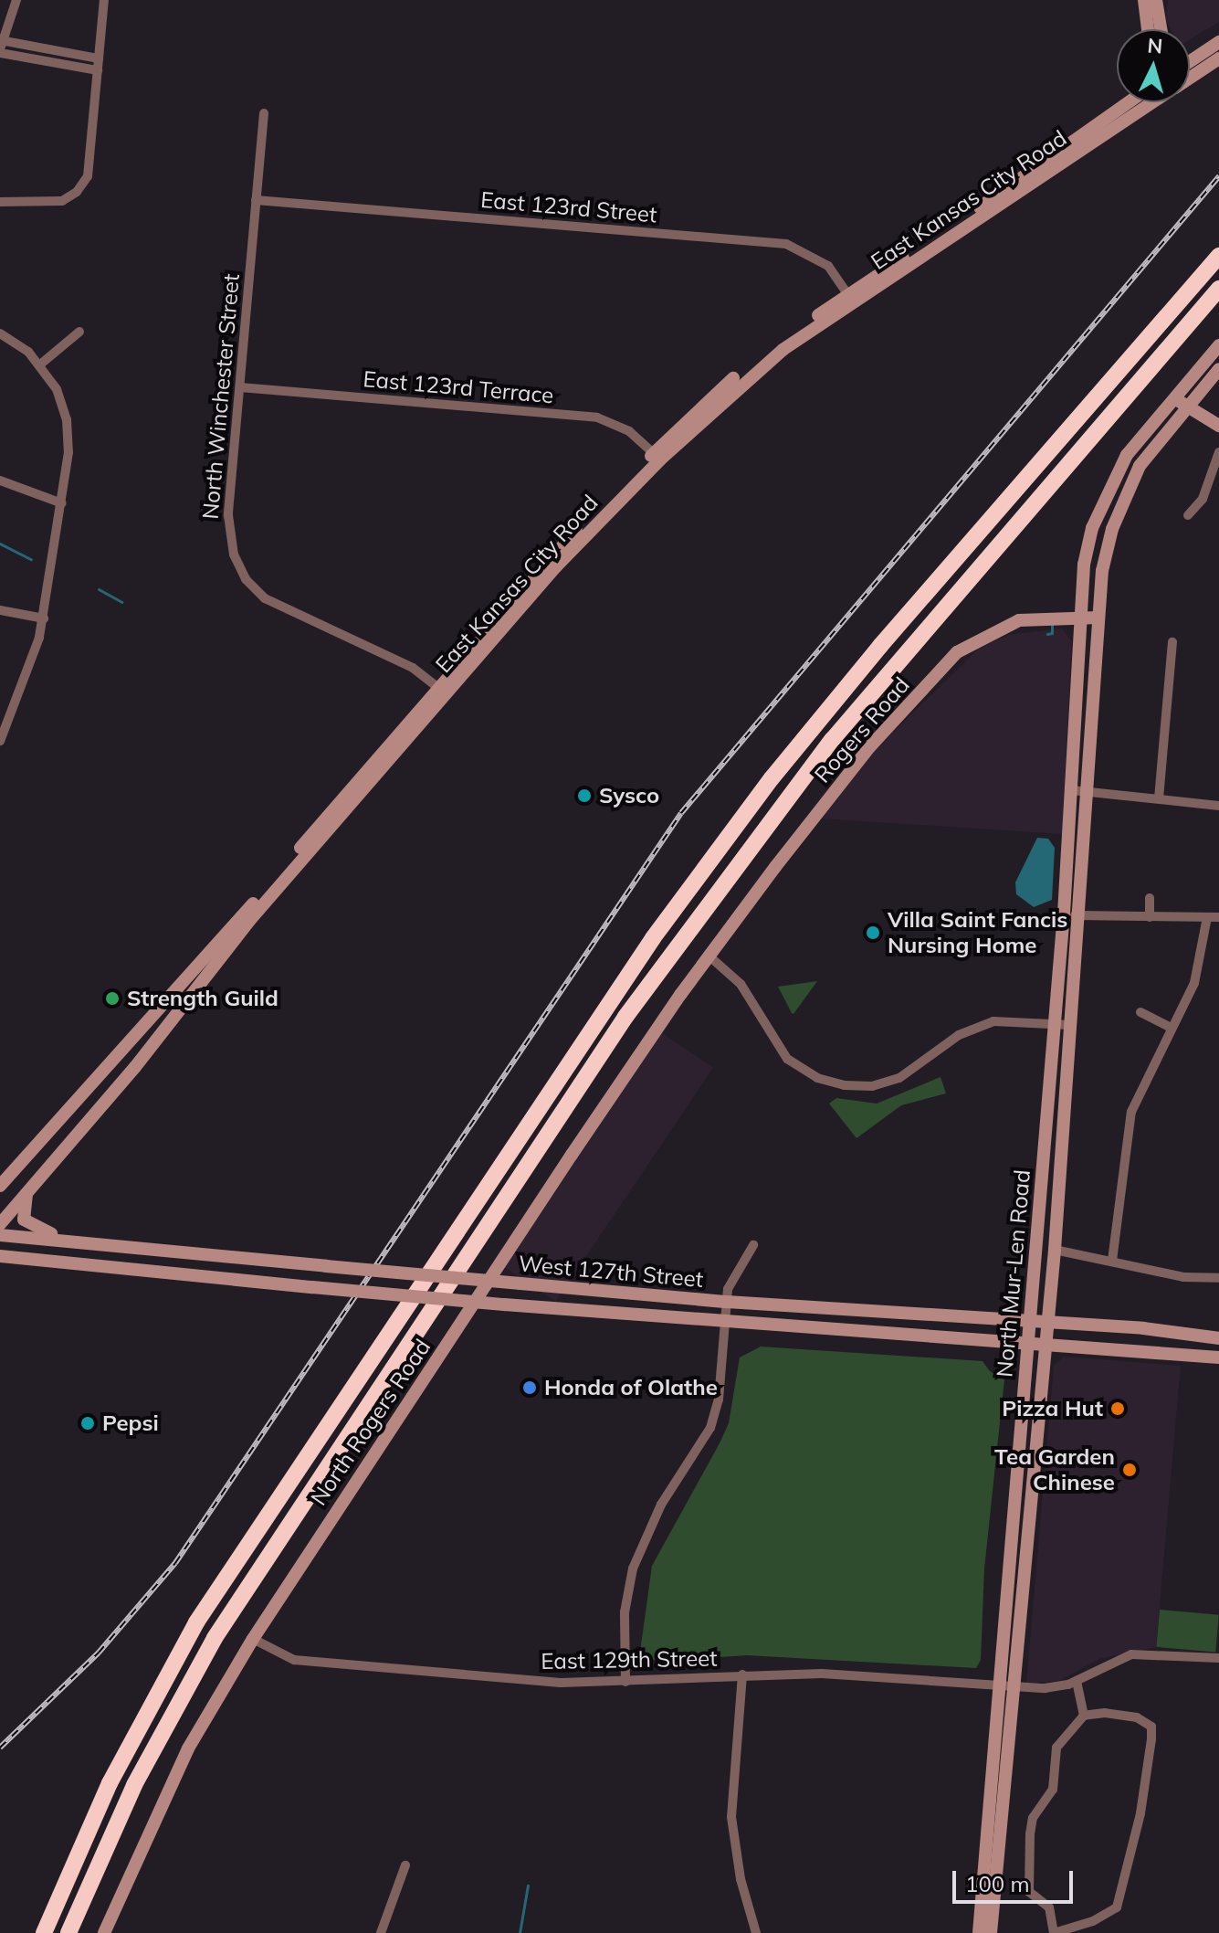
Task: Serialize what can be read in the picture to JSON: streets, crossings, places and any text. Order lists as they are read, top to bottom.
{
  "streets": {
    "main road": [
      "East Kansas City Road",
      "Rogers Road",
      "West 127th Street",
      "North Mur-Len Road",
      "North Rogers Road"
    ],
    "street": [
      "East 123rd Street",
      "East 123rd Terrace",
      "North Winchester Street",
      "East 129th Street"
    ]
  },
  "crossings": [
    ["East Kansas City Road", "East 123rd Street"],
    ["East Kansas City Road", "East 123rd Terrace"],
    ["East Kansas City Road", "North Winchester Street"],
    ["East 123rd Street", "North Winchester Street"],
    ["East 123rd Terrace", "North Winchester Street"],
    ["Rogers Road", "North Mur-Len Road"],
    ["Rogers Road", "North Rogers Road"],
    ["West 127th Street", "North Mur-Len Road"],
    ["North Mur-Len Road", "East 129th Street"],
    ["North Rogers Road", "East 129th Street"]
  ],
  "places": [
    "Sysco",
    "Villa Saint Fancis Nursing Home",
    "Strength Guild",
    "Honda of Olathe",
    "Pizza Hut",
    "Pepsi",
    "Tea Garden Chinese"
  ],
  "scale_bar": "100 m",
  "north": "top"
}
